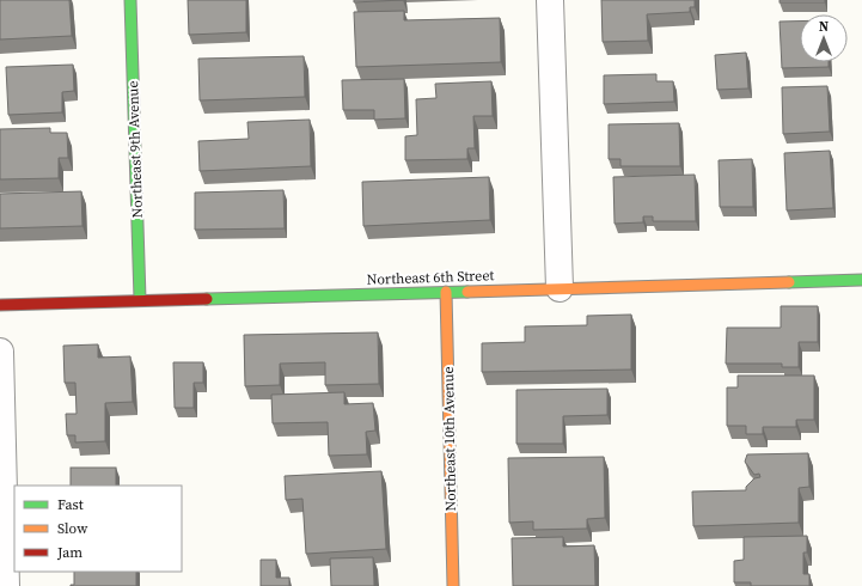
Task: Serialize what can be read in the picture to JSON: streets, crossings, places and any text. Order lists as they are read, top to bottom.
{
  "streets": {
    "street": ["Northeast 9th Avenue", "Northeast 6th Street", "Northeast 10th Avenue"]
  },
  "crossings": [
    ["Northeast 9th Avenue", "Northeast 6th Street"],
    ["Northeast 6th Street", "Northeast 10th Avenue"]
  ],
  "legend": ["Fast", "Slow", "Jam"],
  "north": "top"
}
